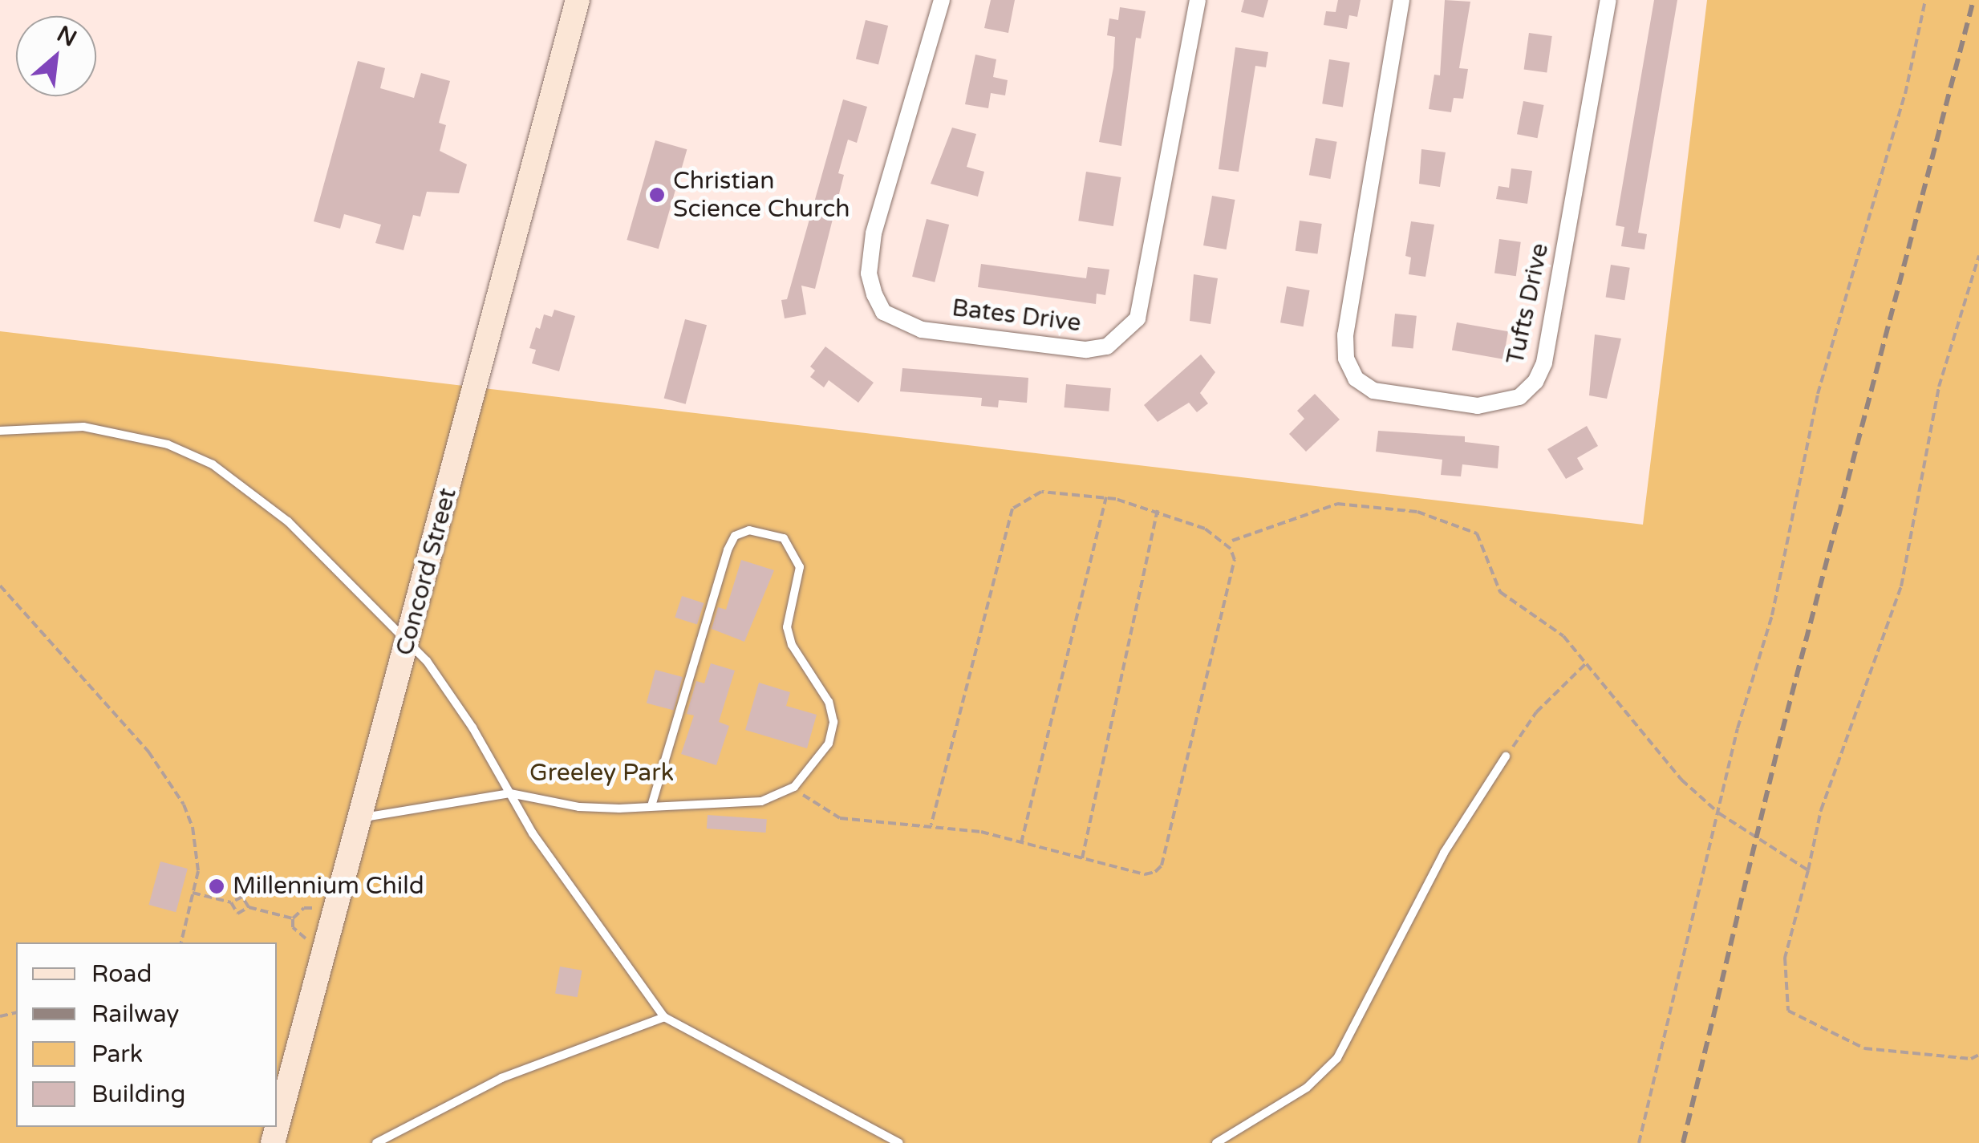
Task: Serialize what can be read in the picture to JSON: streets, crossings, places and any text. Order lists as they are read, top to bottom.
{
  "streets": {
    "main road": ["Concord Street"],
    "street": ["Tufts Drive", "Bates Drive"]
  },
  "parks": ["Greeley Park"],
  "places": ["Christian Science Church", "Millennium Child"],
  "legend": [
    "Road",
    "Railway",
    "Park",
    "Building"
  ],
  "north": "top right"
}
